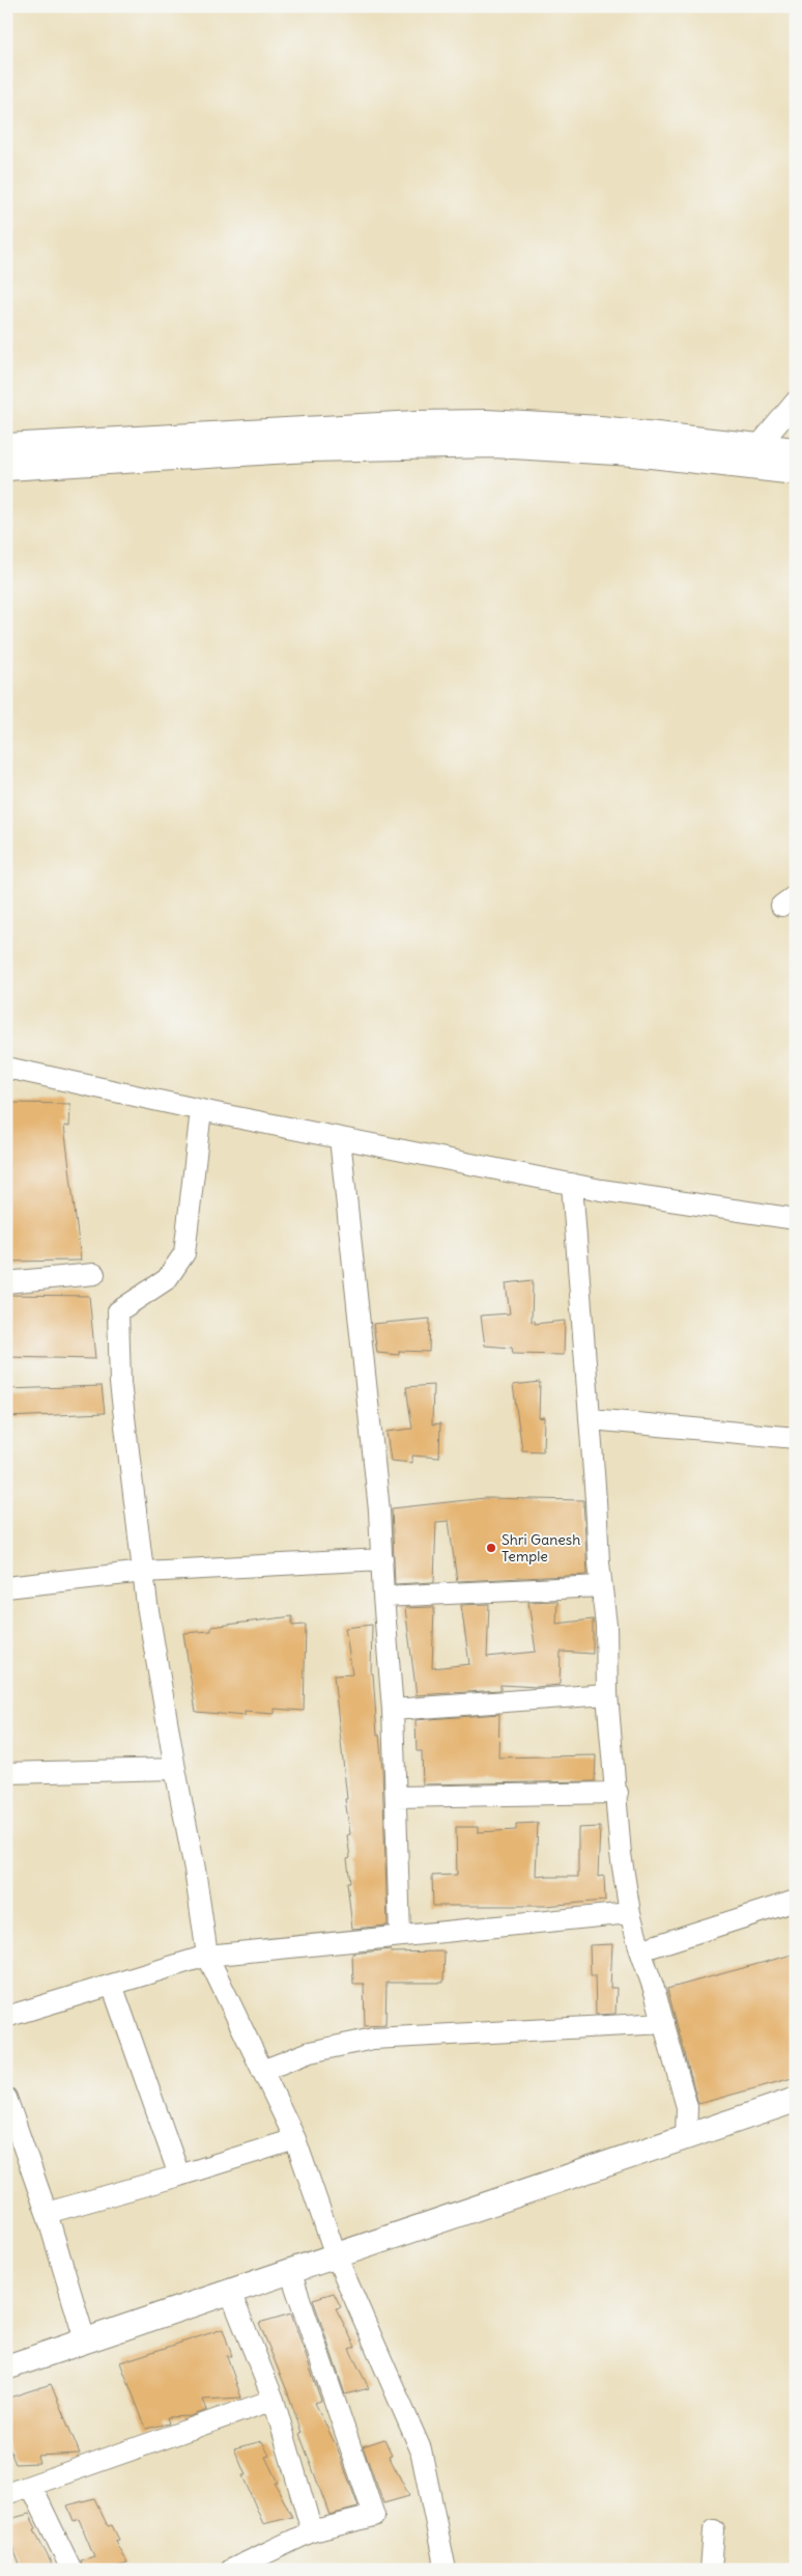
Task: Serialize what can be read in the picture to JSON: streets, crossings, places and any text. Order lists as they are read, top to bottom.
{
  "places": ["Shri Ganesh Temple"]
}
